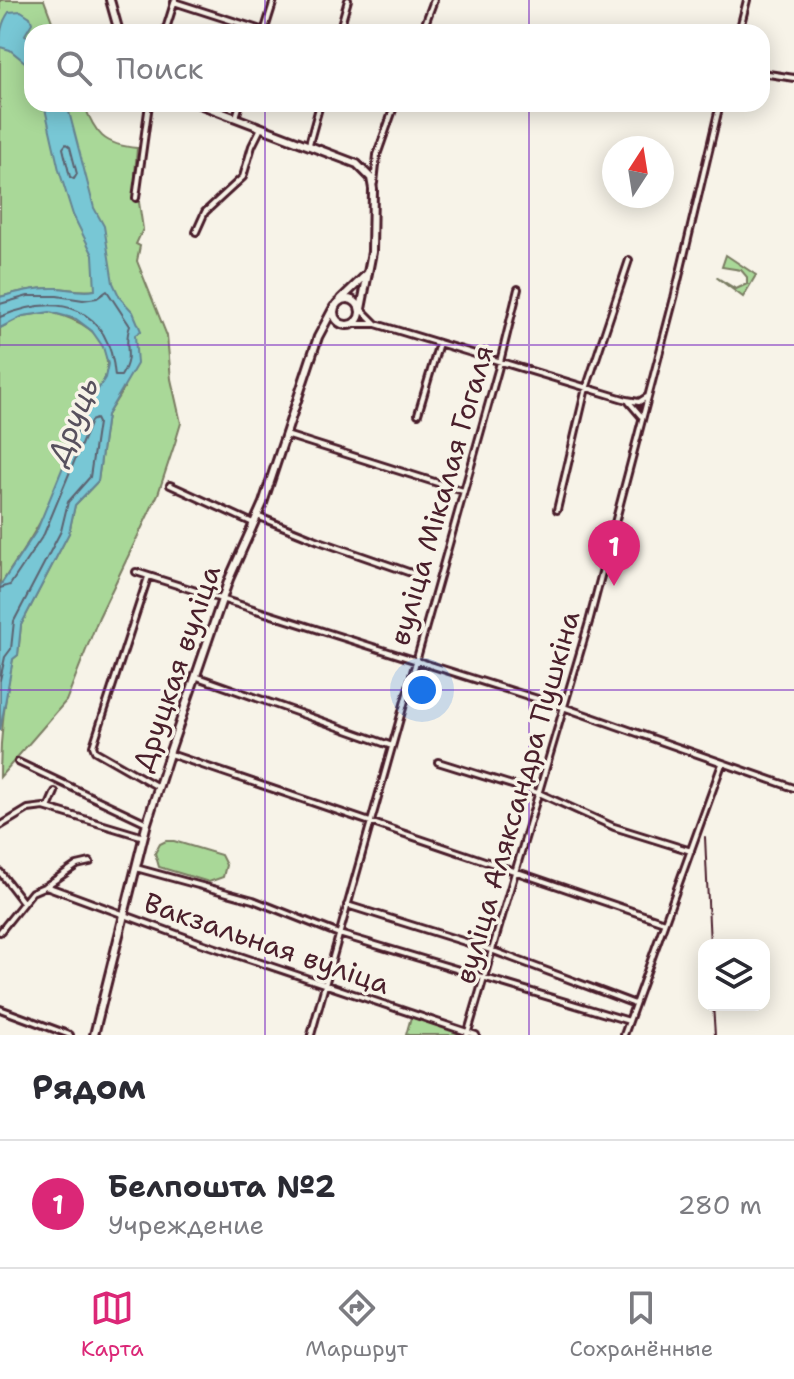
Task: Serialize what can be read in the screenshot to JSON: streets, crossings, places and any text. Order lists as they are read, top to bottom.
{
  "streets": {
    "main road": ["Друцкая вуліца"],
    "street": ["вуліца Мікалая Гогаля", "вуліца Аляксандра Пушкіна", "Вакзальная вуліца"]
  },
  "crossings": [
    ["вуліца Мікалая Гогаля", "Вакзальная вуліца"],
    ["Друцкая вуліца", "Вакзальная вуліца"],
    ["вуліца Аляксандра Пушкіна", "Вакзальная вуліца"]
  ],
  "water": ["Друць"],
  "north": "top",
  "page": {
    "search": "Поиск",
    "pins": "1",
    "heading": "Рядом",
    "list": [
      {
        "mark": "1",
        "name": "Белпошта №2",
        "note": "Учреждение",
        "value": "280 m"
      }
    ],
    "nav": ["Карта", "Маршрут", "Сохранённые"]
  }
}
